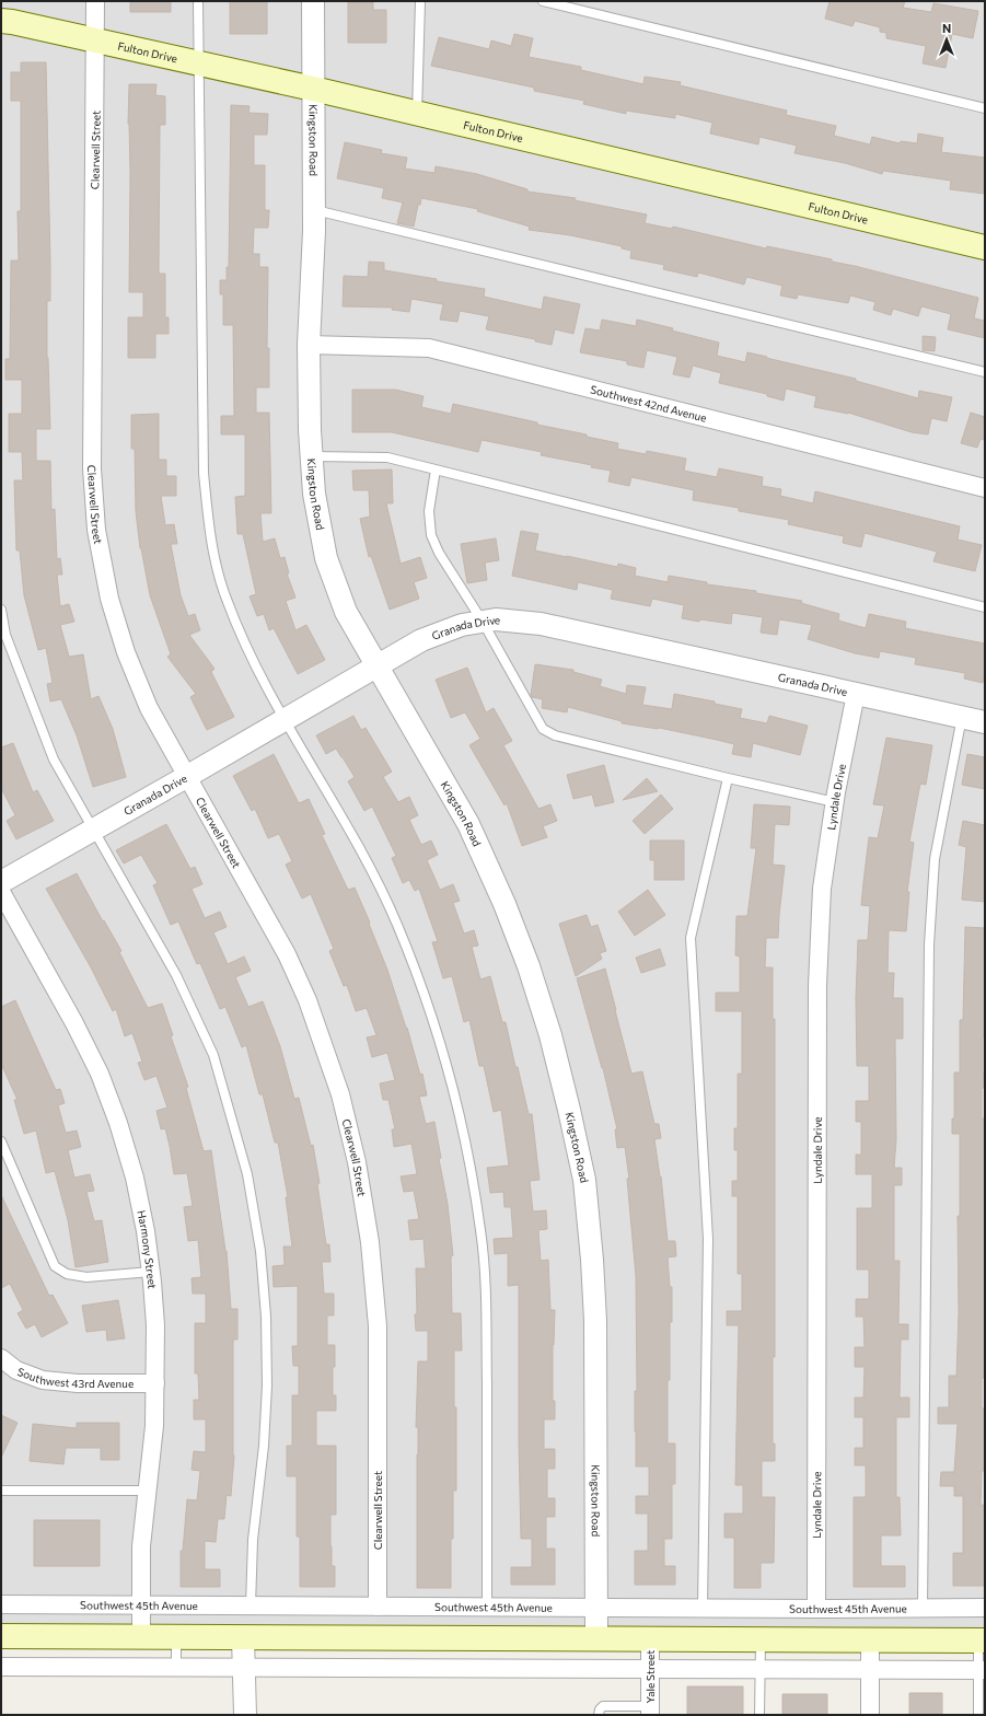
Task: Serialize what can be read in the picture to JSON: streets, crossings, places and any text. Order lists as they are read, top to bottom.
{
  "streets": {
    "main road": ["Fulton Drive"],
    "street": [
      "Kingston Road",
      "Clearwell Street",
      "Southwest 42nd Avenue",
      "Granada Drive",
      "Lyndale Drive",
      "Harmony Street",
      "Southwest 43rd Avenue",
      "Southwest 45th Avenue",
      "Yale Street"
    ]
  },
  "crossings": [
    ["Fulton Drive", "Kingston Road"],
    ["Fulton Drive", "Clearwell Street"],
    ["Kingston Road", "Southwest 42nd Avenue"],
    ["Kingston Road", "Granada Drive"],
    ["Kingston Road", "Southwest 45th Avenue"],
    ["Clearwell Street", "Granada Drive"],
    ["Clearwell Street", "Southwest 45th Avenue"],
    ["Granada Drive", "Lyndale Drive"],
    ["Lyndale Drive", "Southwest 45th Avenue"],
    ["Harmony Street", "Southwest 43rd Avenue"],
    ["Harmony Street", "Southwest 45th Avenue"]
  ],
  "north": "top"
}
